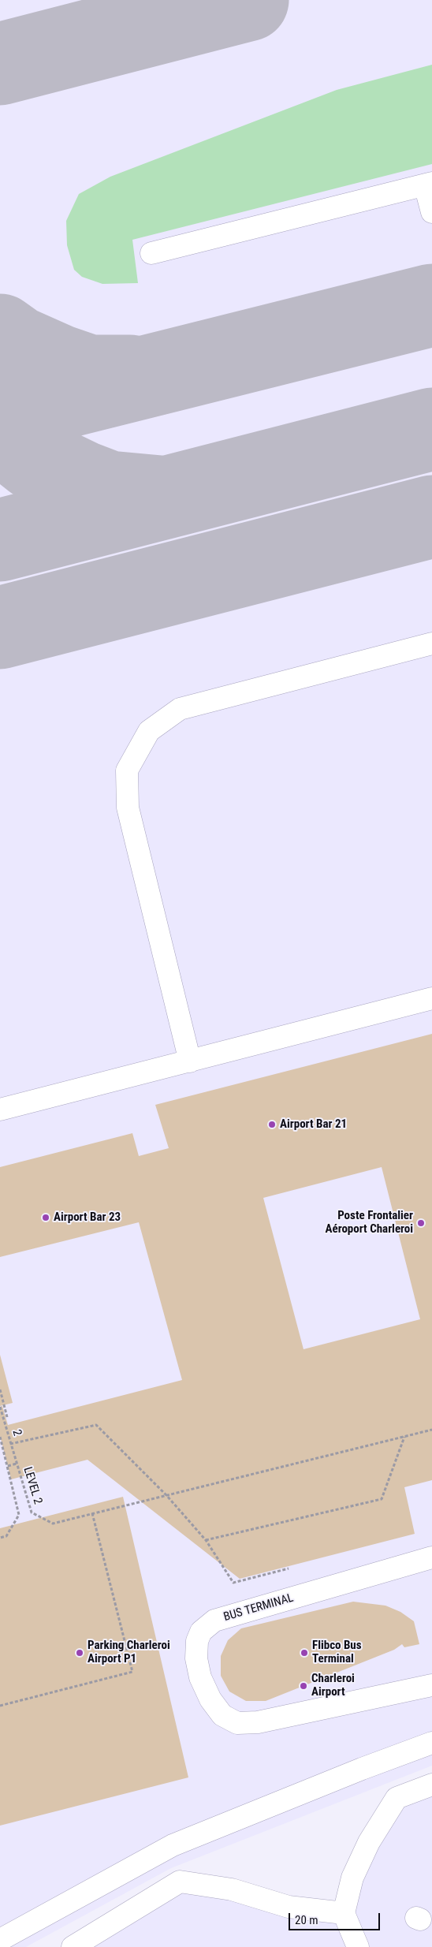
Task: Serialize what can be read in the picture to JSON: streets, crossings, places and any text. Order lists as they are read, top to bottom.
{
  "streets": {
    "street": ["BUS TERMINAL"],
    "path": ["2", "LEVEL 2"]
  },
  "crossings": [
    ["2", "LEVEL 2"]
  ],
  "places": [
    "Airport Bar 21",
    "Airport Bar 23",
    "Poste Frontalier Aéroport Charleroi",
    "Parking Charleroi Airport P1",
    "Flibco Bus Terminal",
    "Charleroi Airport"
  ],
  "scale_bar": "20 m"
}
